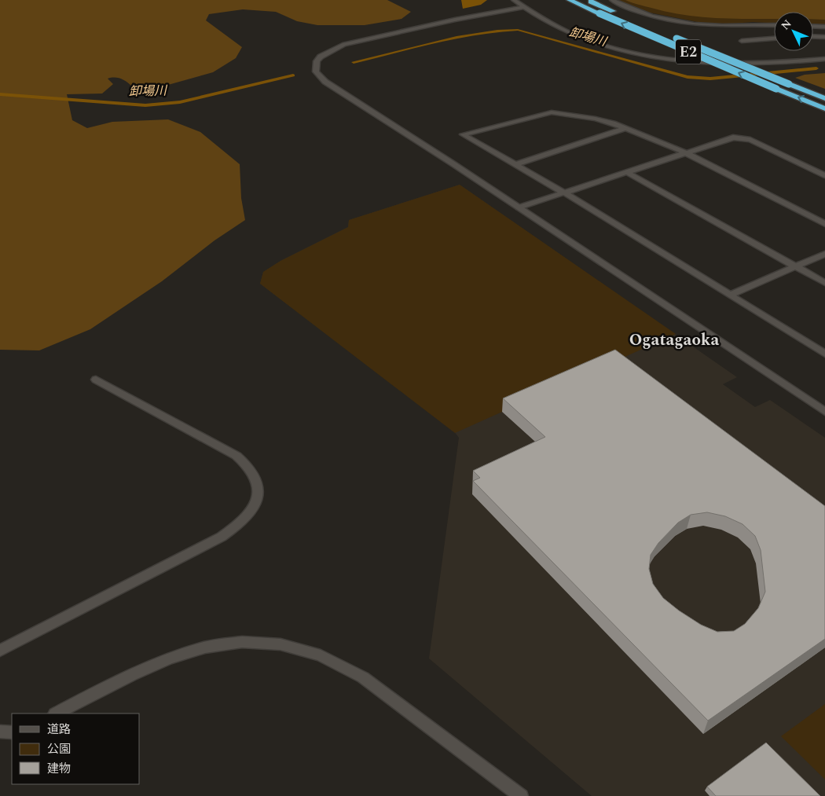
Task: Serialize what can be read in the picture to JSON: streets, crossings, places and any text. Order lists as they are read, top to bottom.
{
  "streets": {
    "highway": ["E2"]
  },
  "districts": ["Ogatagaoka"],
  "water": ["卸場川"],
  "legend": ["道路", "公園", "建物"],
  "north": "top left"
}
